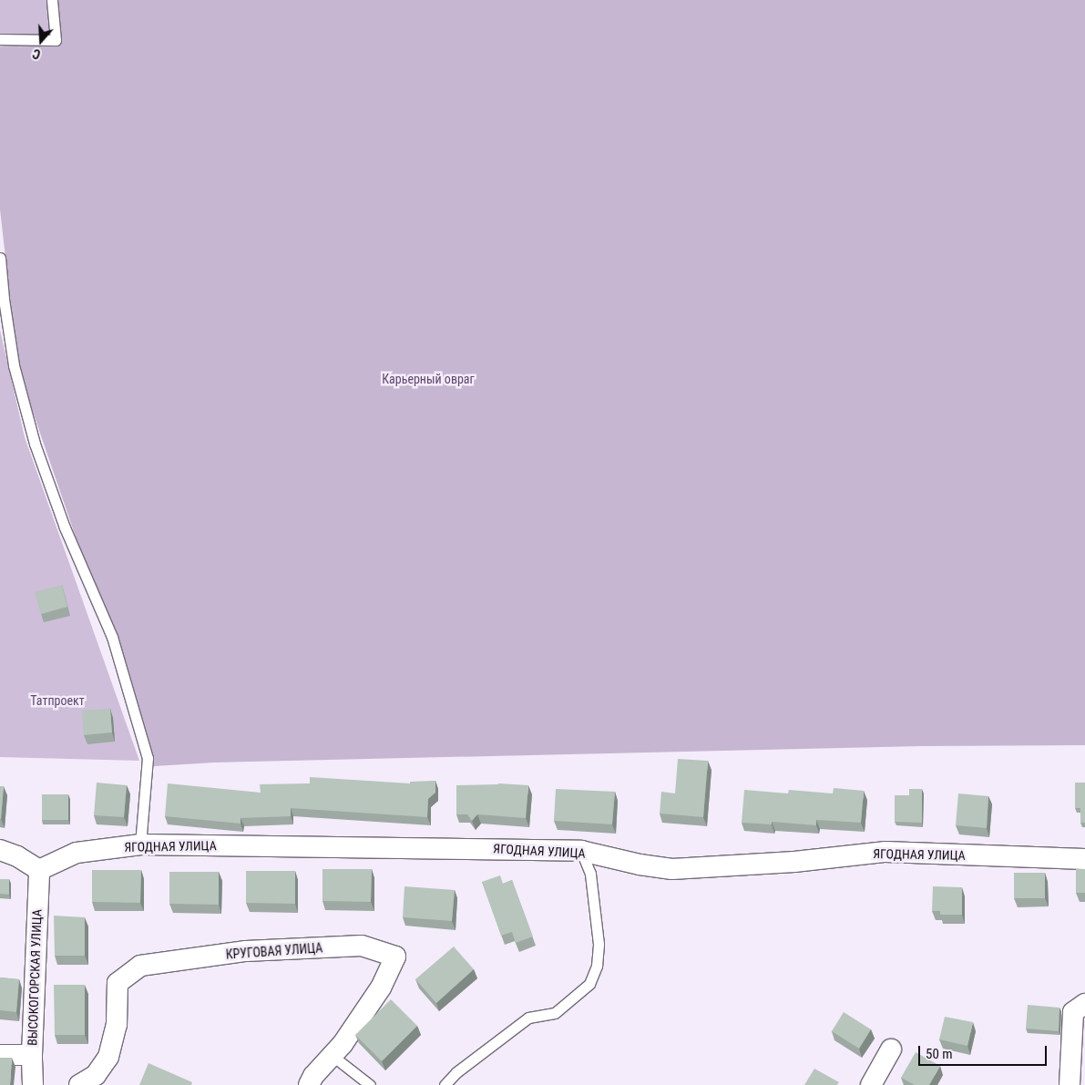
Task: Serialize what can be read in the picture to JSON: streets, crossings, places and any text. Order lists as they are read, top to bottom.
{
  "streets": {
    "street": ["ЯГОДНАЯ УЛИЦА", "КРУГОВАЯ УЛИЦА", "ВЫСОКОГОРСКАЯ УЛИЦА"]
  },
  "crossings": [
    ["ЯГОДНАЯ УЛИЦА", "ВЫСОКОГОРСКАЯ УЛИЦА"]
  ],
  "parks": ["Карьерный овраг", "Татпроект"],
  "scale_bar": "50 m",
  "north": "bottom"
}
